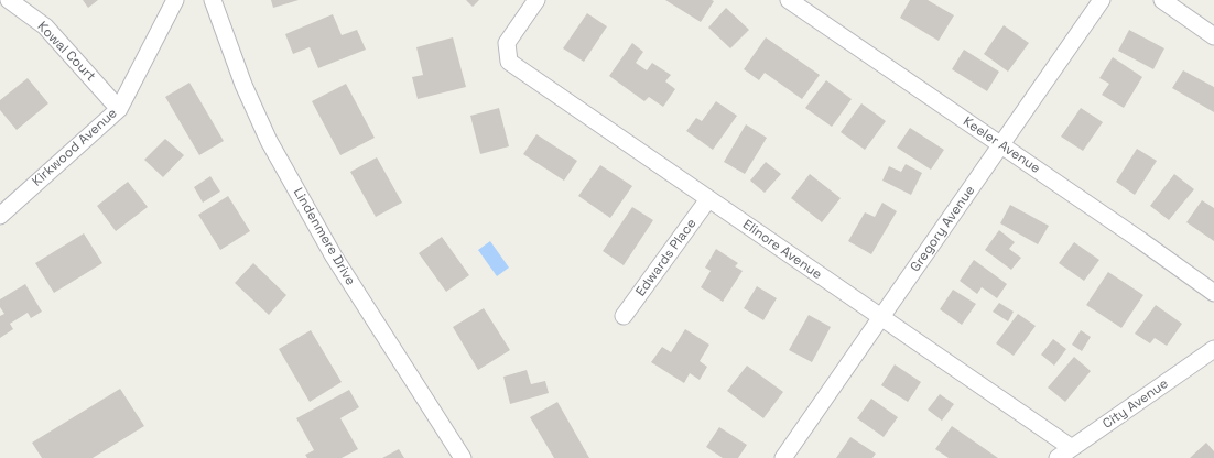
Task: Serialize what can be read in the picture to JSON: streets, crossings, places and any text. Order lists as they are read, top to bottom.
{
  "streets": {
    "street": [
      "Kowal Court",
      "Keeler Avenue",
      "Kirkwood Avenue",
      "Gregory Avenue",
      "Lindenmere Drive",
      "Elinore Avenue",
      "Edwards Place",
      "City Avenue"
    ]
  },
  "crossings": [
    ["Kowal Court", "Kirkwood Avenue"],
    ["Keeler Avenue", "Gregory Avenue"],
    ["Gregory Avenue", "Elinore Avenue"],
    ["Elinore Avenue", "Edwards Place"],
    ["Elinore Avenue", "City Avenue"]
  ]
}
